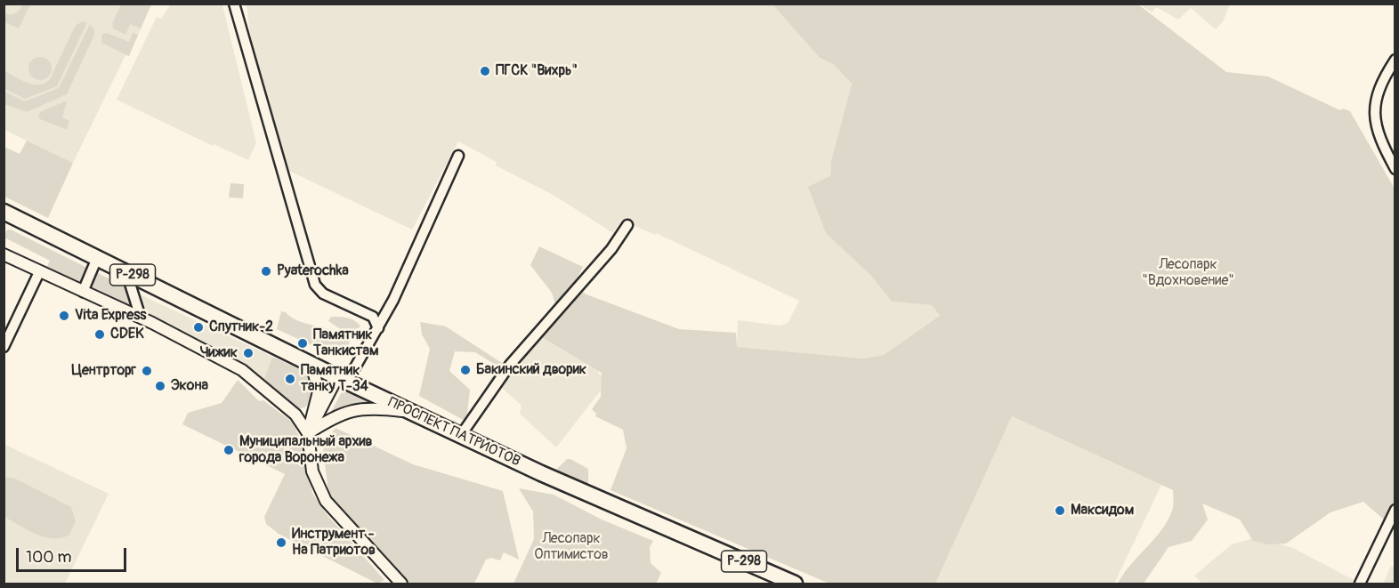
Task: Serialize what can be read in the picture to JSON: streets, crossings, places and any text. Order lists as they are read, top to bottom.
{
  "streets": {
    "highway": ["Р-298", "ПРОСПЕКТ ПАТРИОТОВ"]
  },
  "parks": ["Лесопарк \"Вдохновение\"", "Лесопарк Оптимистов"],
  "places": [
    "ПГСК \"Вихрь\"",
    "Pyaterochka",
    "Vita Express",
    "Спутник-2",
    "CDEK",
    "Памятник Танкистам",
    "Чижик",
    "Бакинский дворик",
    "Центрторг",
    "Памятник танку Т-34",
    "Экона",
    "Муниципальный архив города Воронежа",
    "Максидом",
    "Инструмент - На Патриотов"
  ],
  "scale_bar": "100 m"
}
